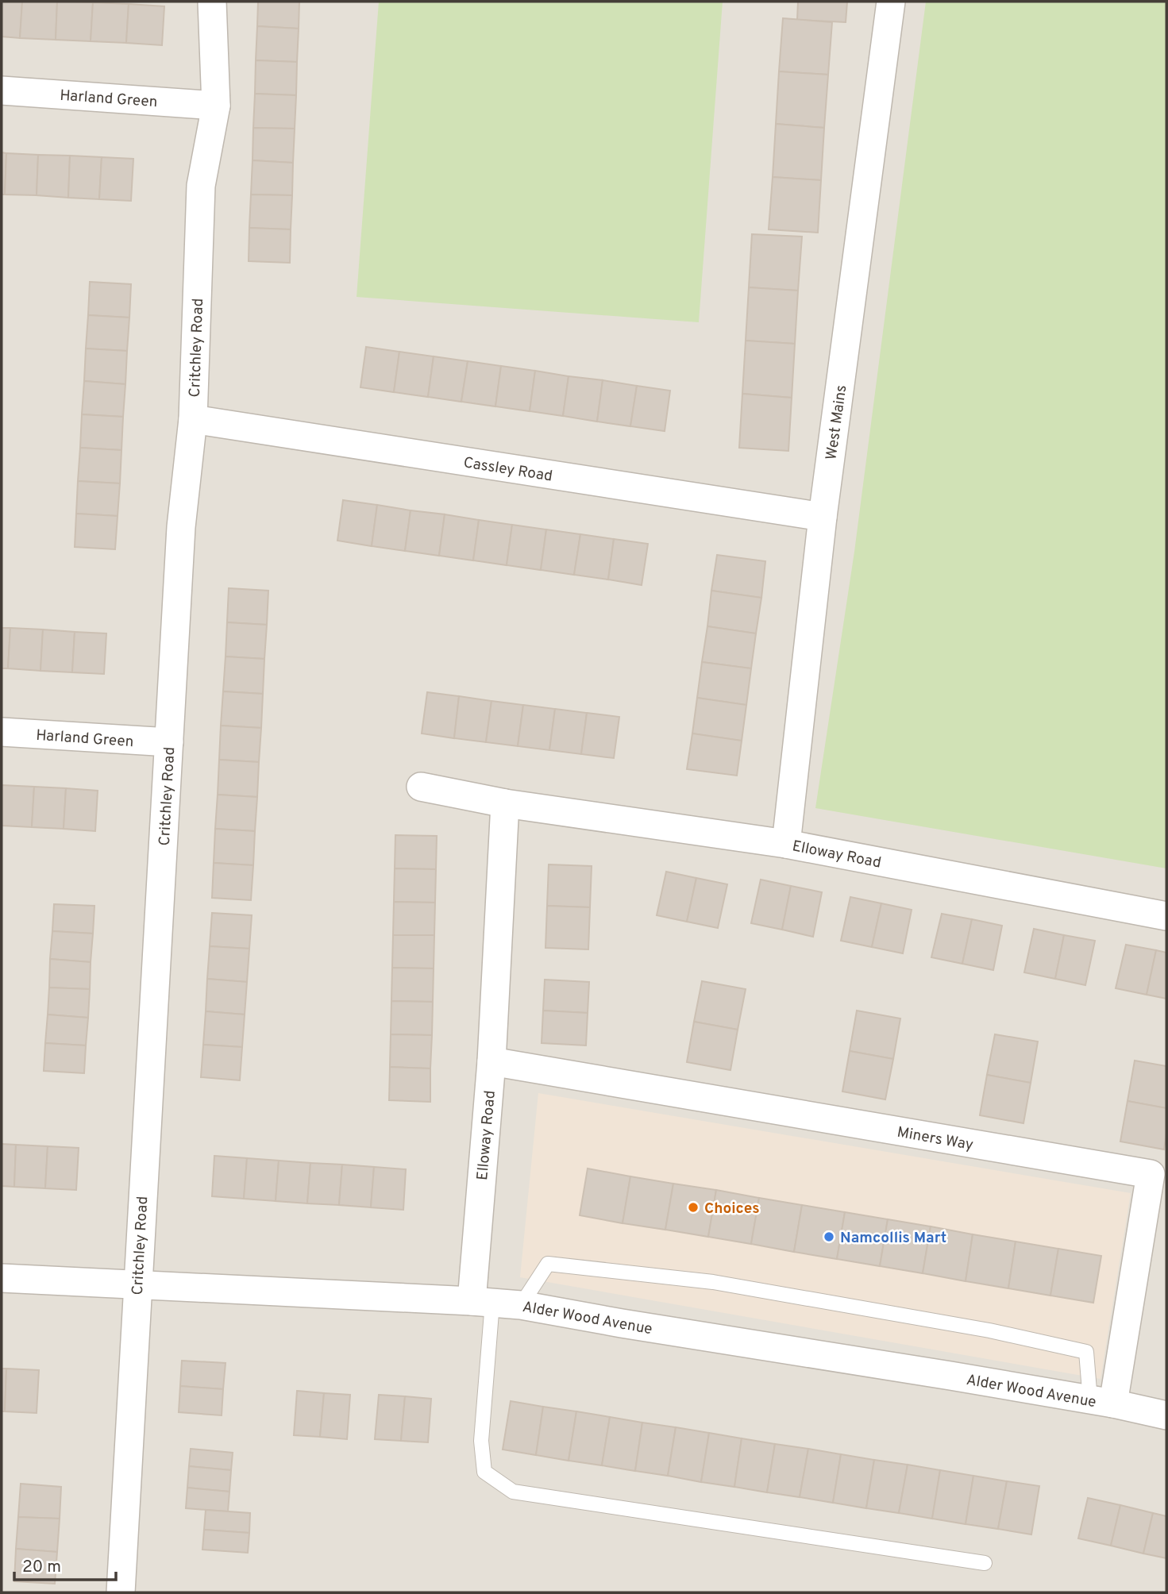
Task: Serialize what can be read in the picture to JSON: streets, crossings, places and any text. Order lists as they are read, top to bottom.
{
  "streets": {
    "street": [
      "Harland Green",
      "Critchley Road",
      "West Mains",
      "Cassley Road",
      "Elloway Road",
      "Miners Way",
      "Alder Wood Avenue"
    ]
  },
  "crossings": [
    ["Harland Green", "Critchley Road"],
    ["Critchley Road", "Cassley Road"],
    ["Critchley Road", "Alder Wood Avenue"],
    ["West Mains", "Cassley Road"],
    ["West Mains", "Elloway Road"],
    ["Elloway Road", "Miners Way"],
    ["Elloway Road", "Alder Wood Avenue"],
    ["Miners Way", "Alder Wood Avenue"]
  ],
  "places": ["Choices", "Namcollis Mart"],
  "scale_bar": "20 m"
}
